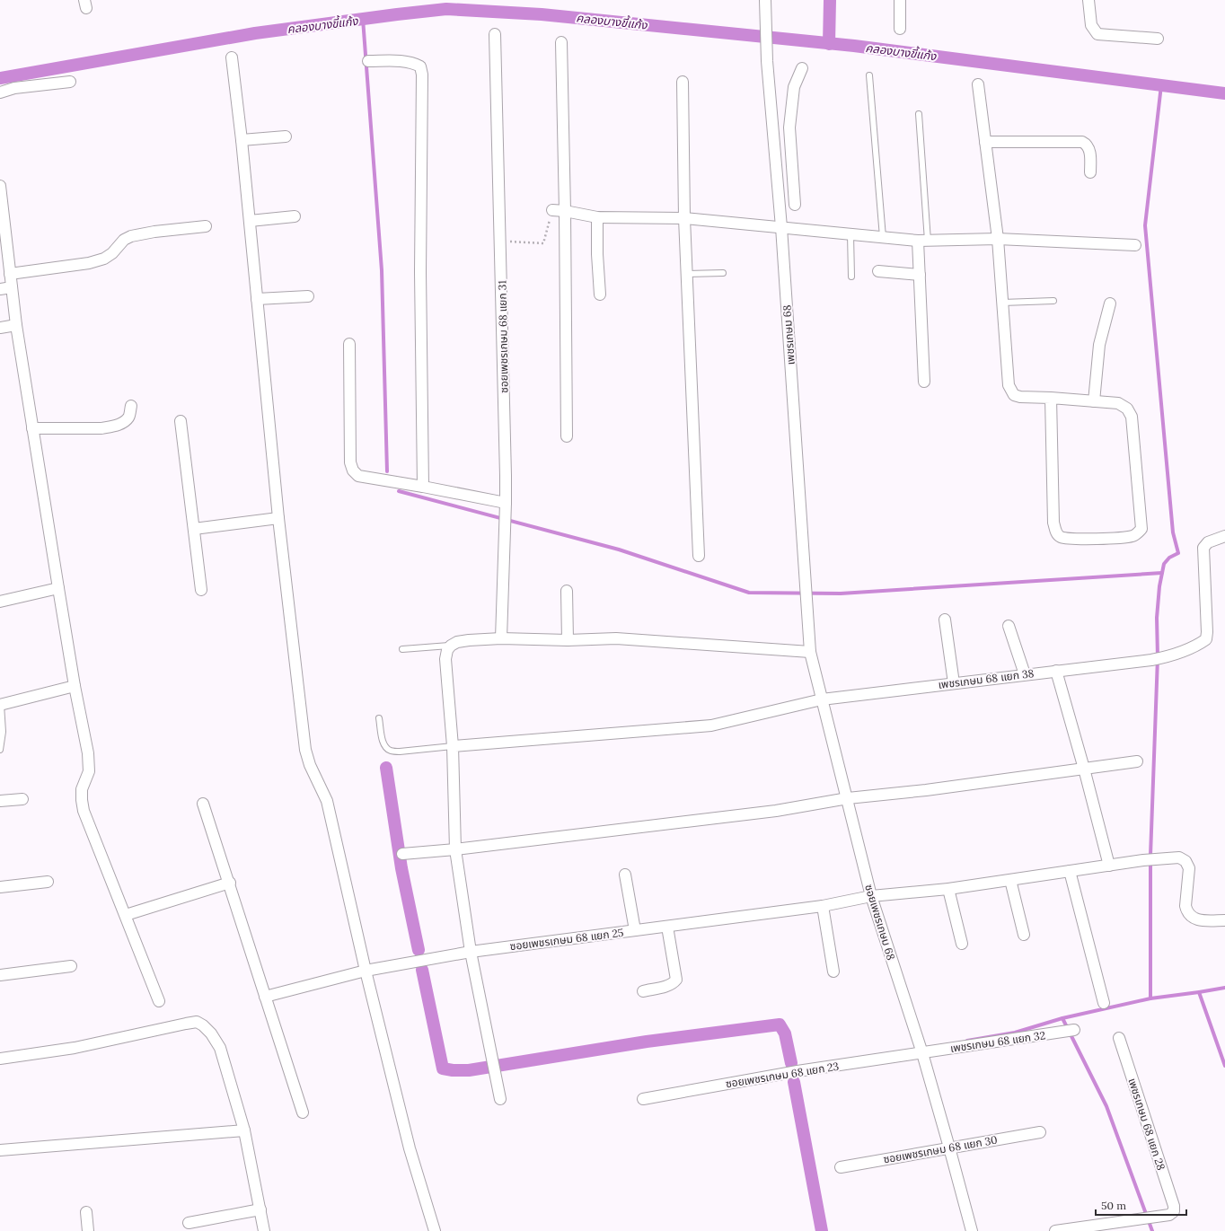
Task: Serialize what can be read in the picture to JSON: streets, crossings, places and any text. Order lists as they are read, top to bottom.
{
  "streets": {
    "street": [
      "เพชรเกษม 68",
      "ซอยเพชรเกษม 68 แยก 31",
      "เพชรเกษม 68 แยก 38",
      "ซอยเพชรเกษม 68",
      "ซอยเพชรเกษม 68 แยก 25",
      "เพชรเกษม 68 แยก 32",
      "ซอยเพชรเกษม 68 แยก 23",
      "เพชรเกษม 68 แยก 28",
      "ซอยเพชรเกษม 68 แยก 30"
    ]
  },
  "crossings": [
    ["เพชรเกษม 68", "ซอยเพชรเกษม 68"],
    ["เพชรเกษม 68 แยก 38", "ซอยเพชรเกษม 68"],
    ["ซอยเพชรเกษม 68", "ซอยเพชรเกษม 68 แยก 25"],
    ["ซอยเพชรเกษม 68", "เพชรเกษม 68 แยก 32"],
    ["ซอยเพชรเกษม 68", "ซอยเพชรเกษม 68 แยก 23"],
    ["ซอยเพชรเกษม 68", "ซอยเพชรเกษม 68 แยก 30"],
    ["เพชรเกษม 68 แยก 32", "ซอยเพชรเกษม 68 แยก 23"]
  ],
  "water": ["คลองบางขี้แก้ง"],
  "scale_bar": "50 m"
}
